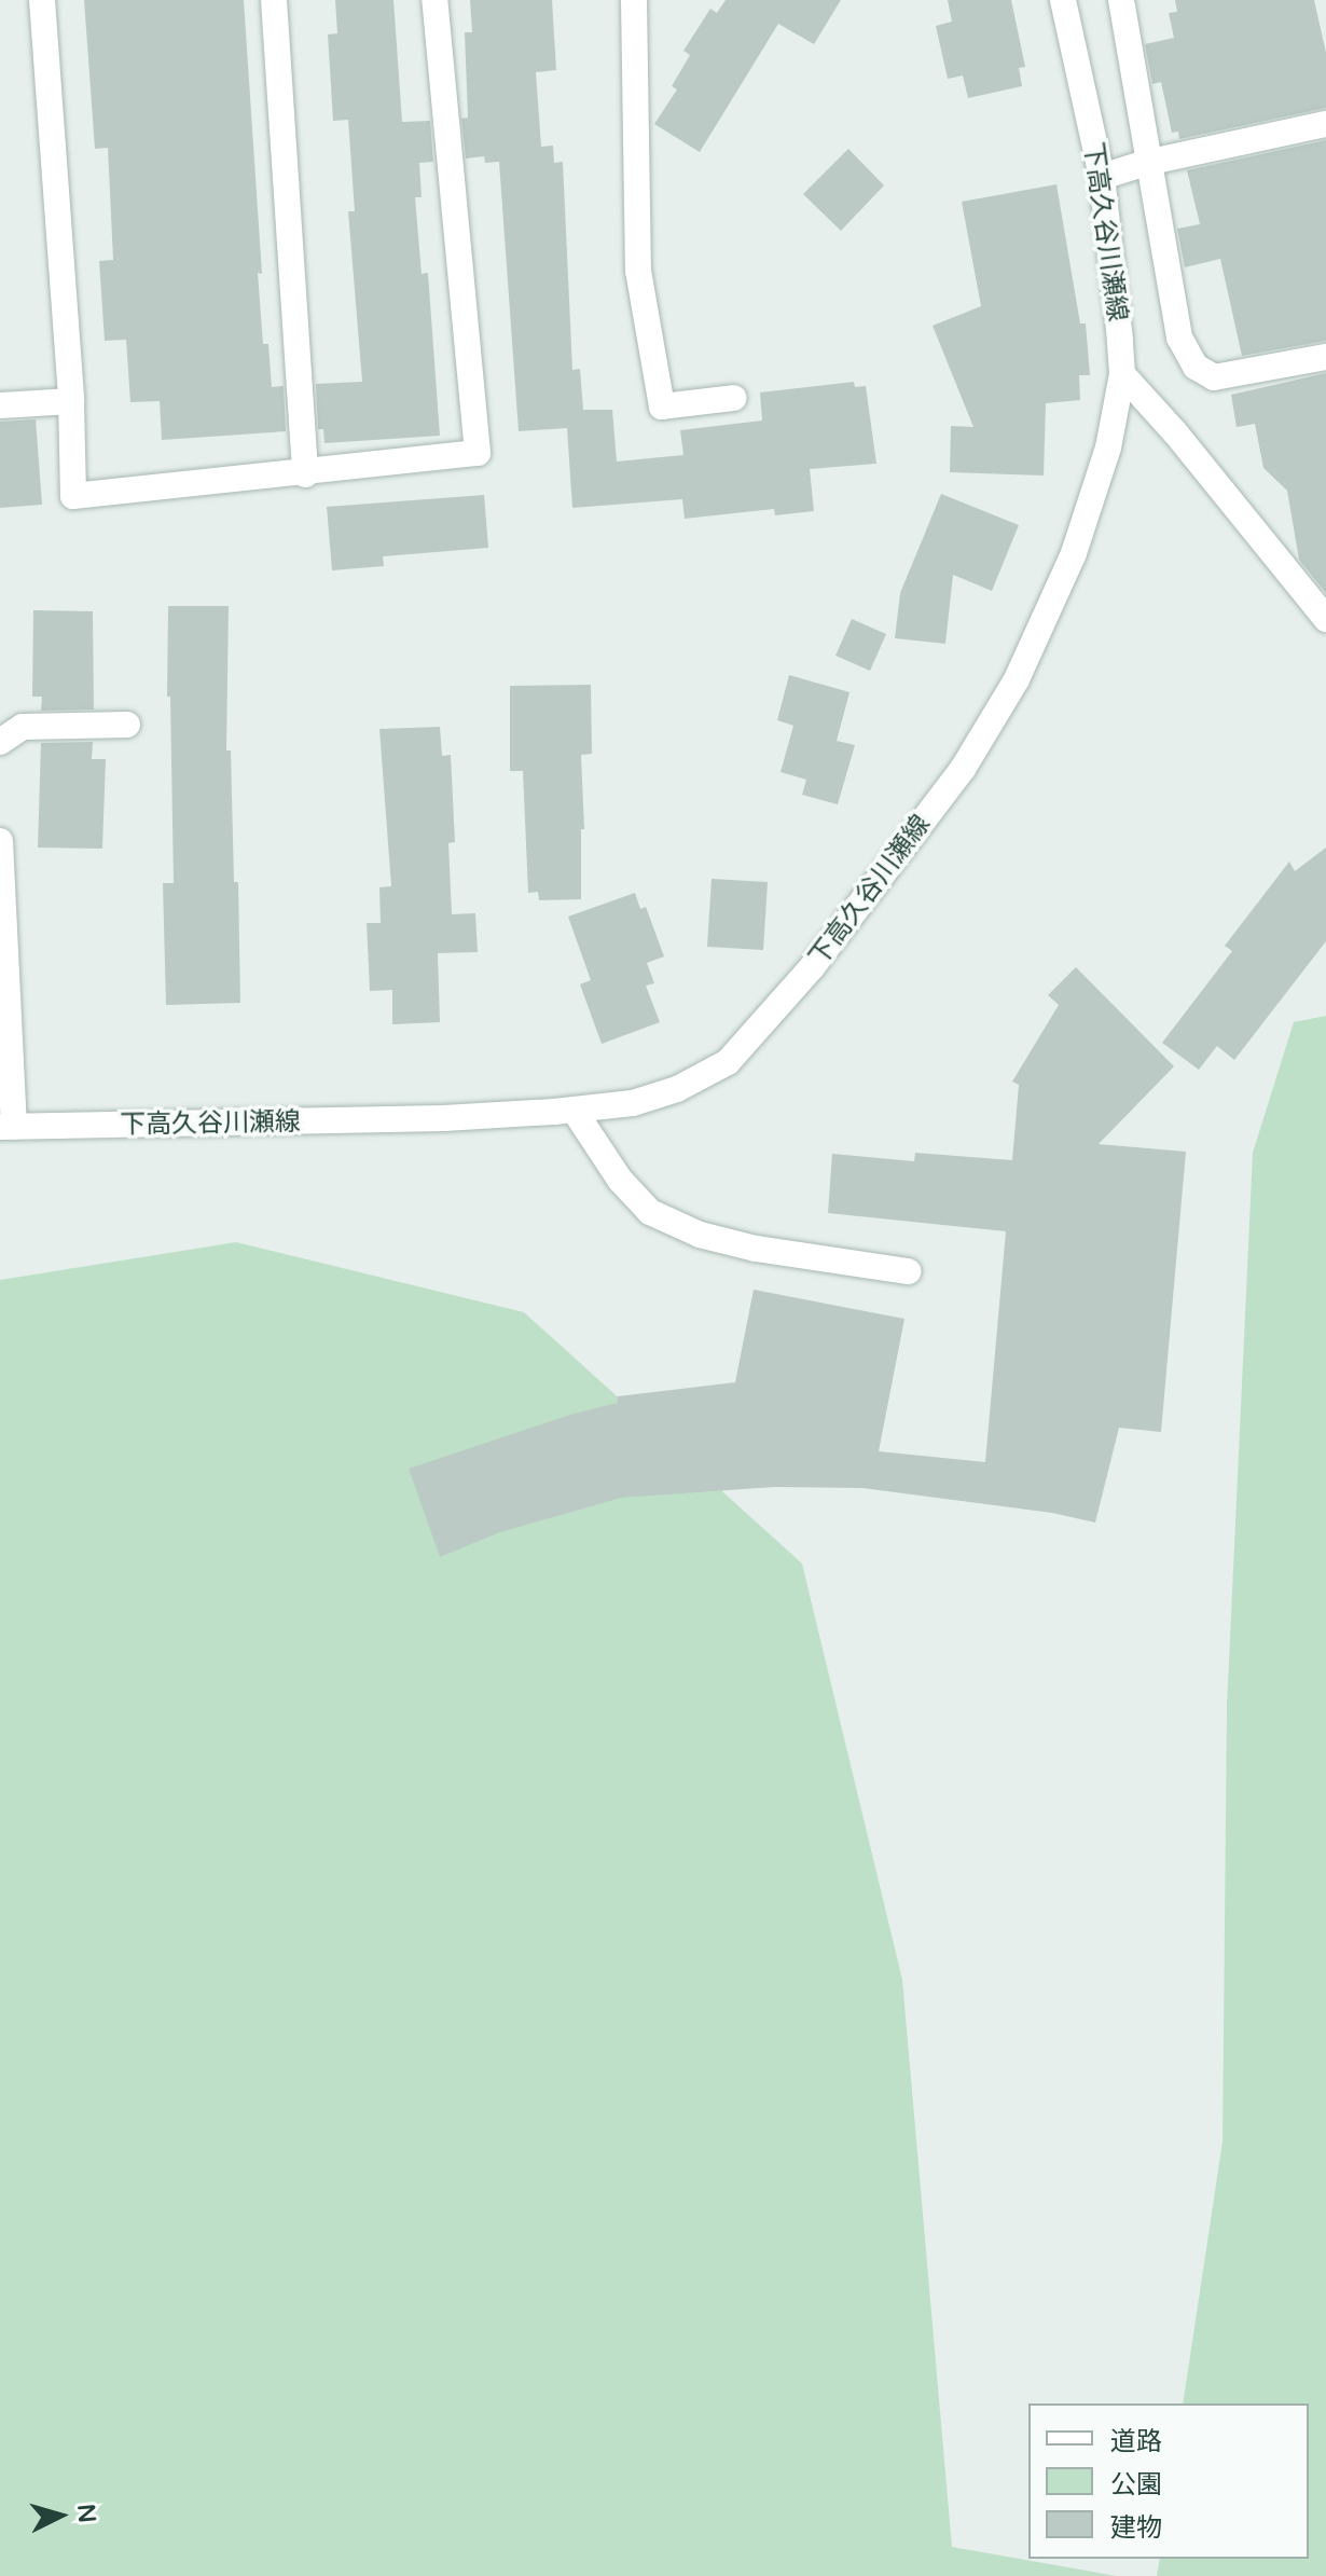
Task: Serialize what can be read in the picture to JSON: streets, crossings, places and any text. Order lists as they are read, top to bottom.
{
  "streets": {
    "street": ["下高久谷川瀬線"]
  },
  "legend": ["道路", "公園", "建物"],
  "north": "right"
}
